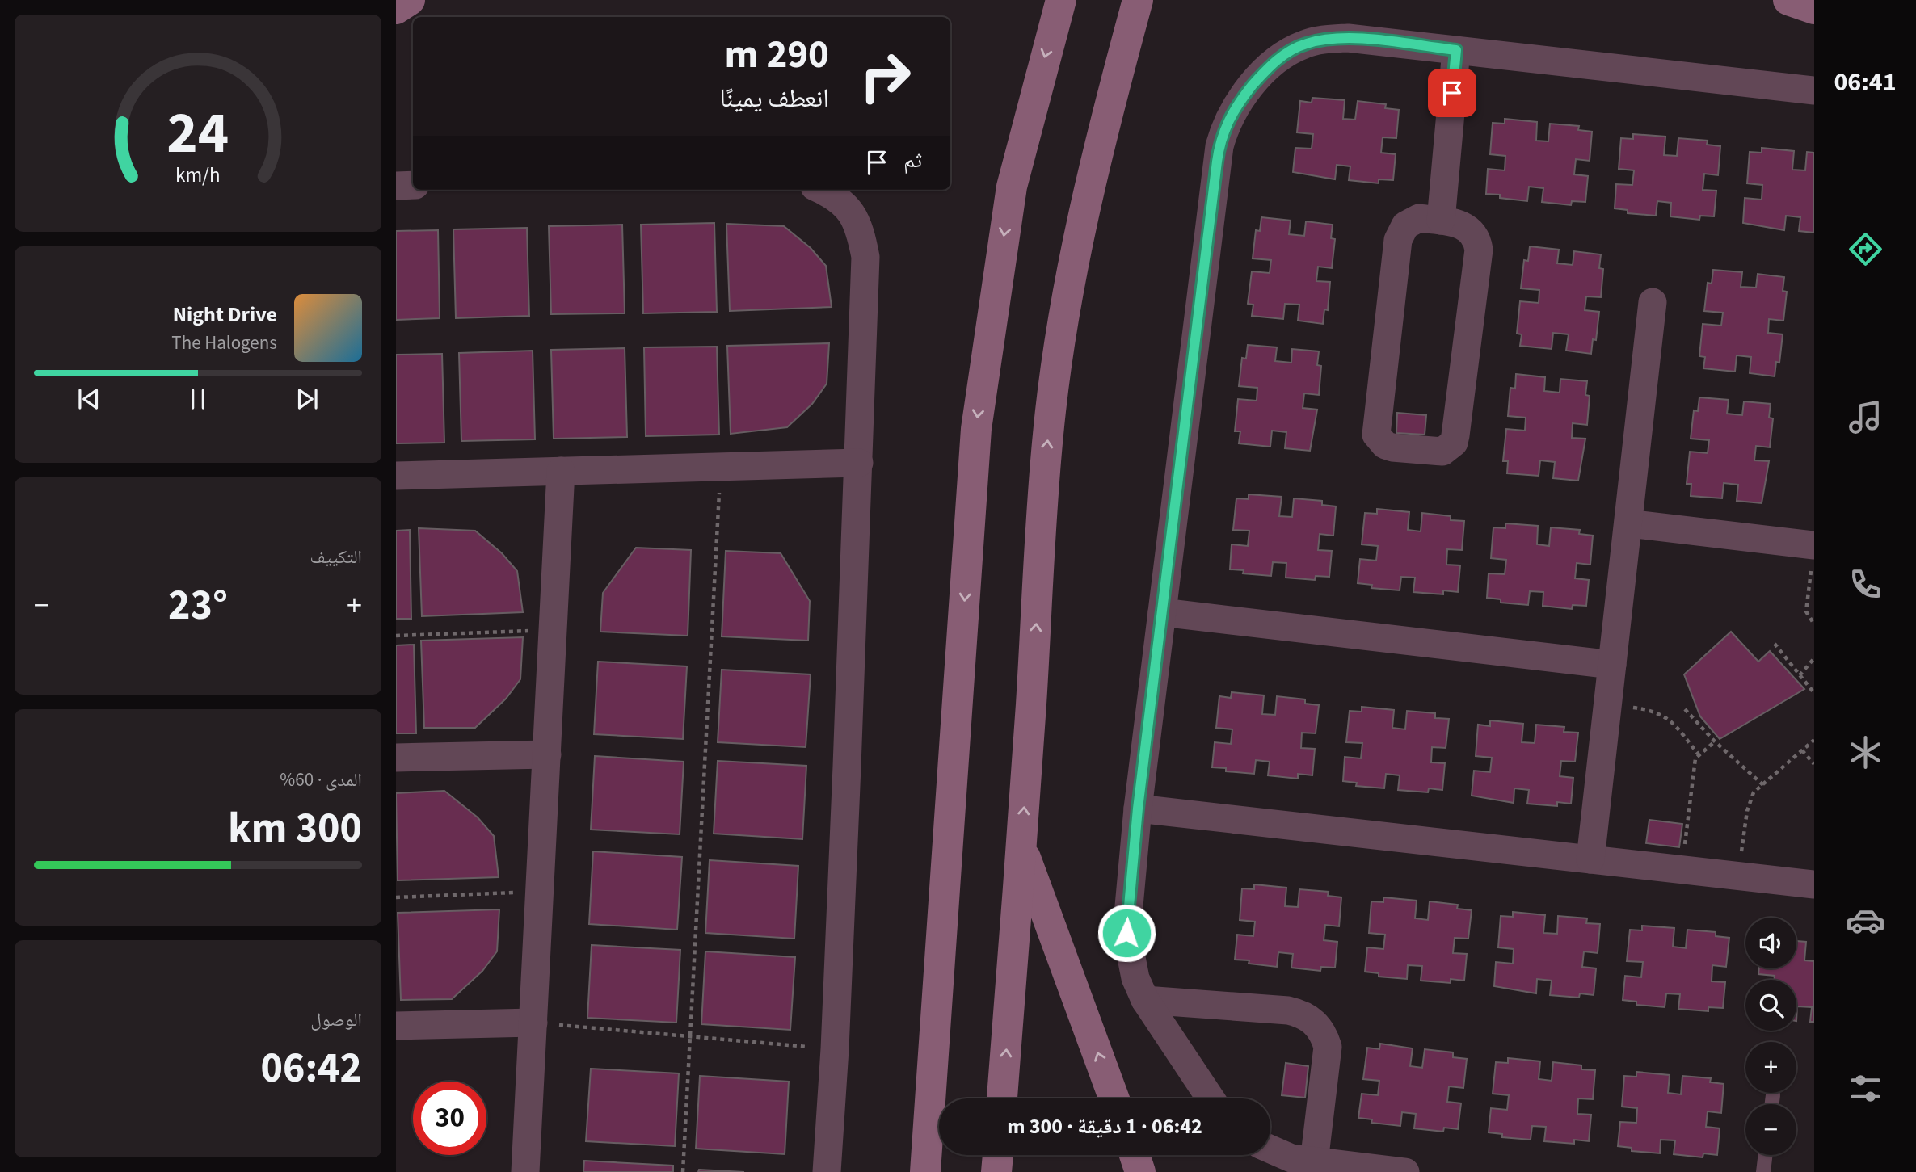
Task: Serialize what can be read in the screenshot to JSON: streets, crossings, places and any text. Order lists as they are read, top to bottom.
{
  "page": {
    "tabs": "06:41",
    "turn": ["290 m", "انعطف يمينًا"],
    "then": "ثم",
    "song": ["Night Drive", "The Halogens"],
    "tile": [
      "التكييف",
      ["المدى · 60%", "300 km"],
      ["الوصول", "06:42"]
    ],
    "heat": ["−", "23°", "+"],
    "map_buttons": ["+", "−"],
    "limit": "30",
    "trip": "06:42 · 1 دقيقة · 300 m",
    "gauge": ["24", "km/h"]
  }
}
